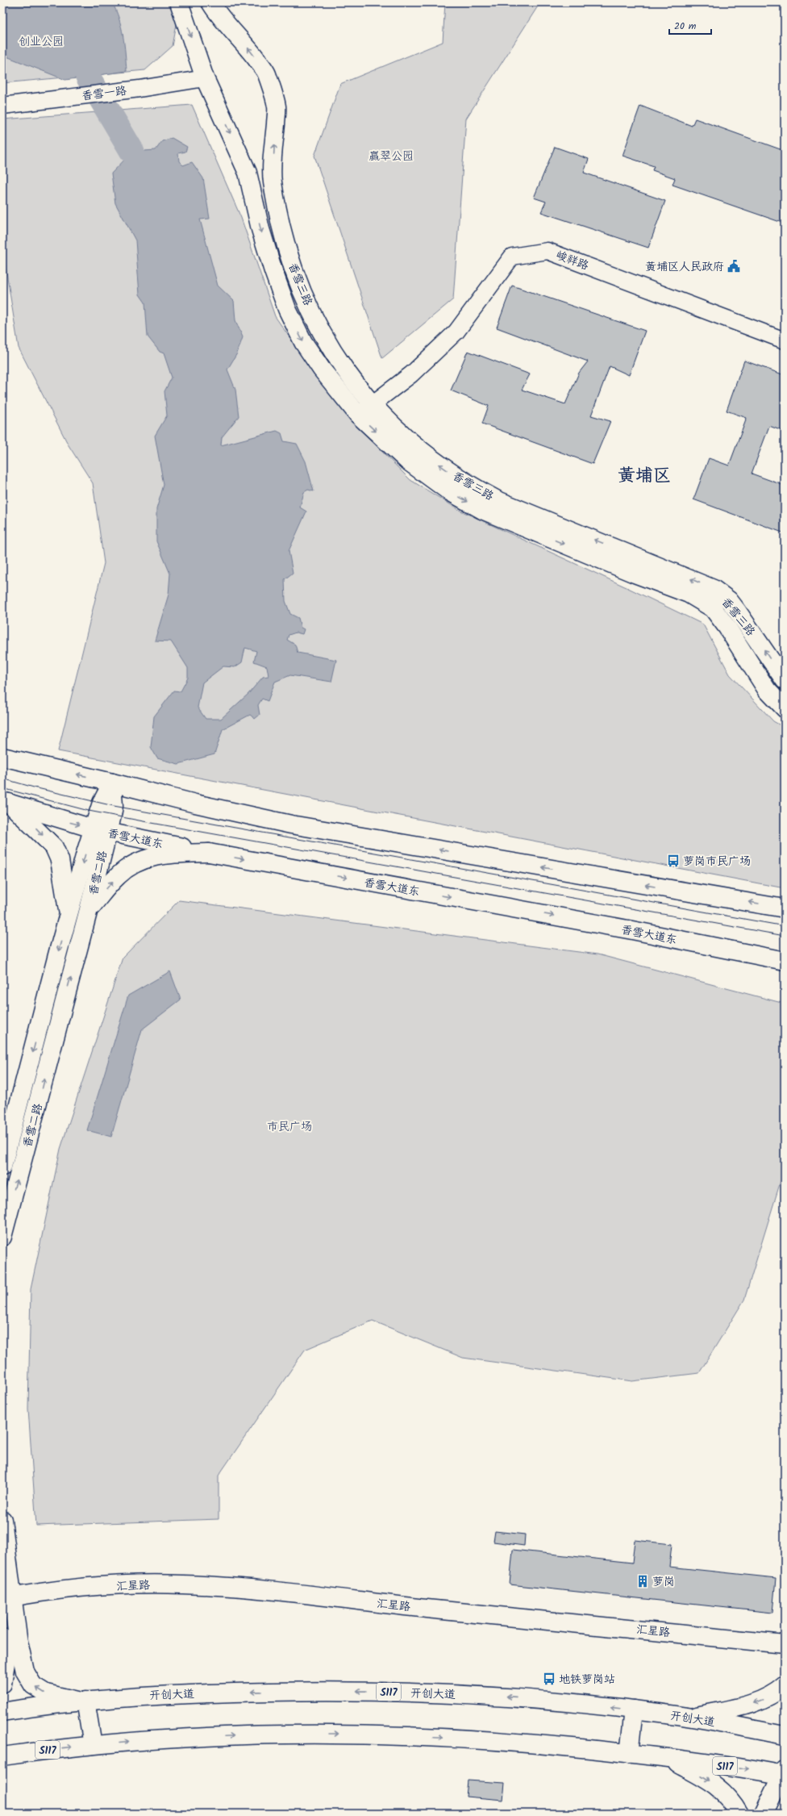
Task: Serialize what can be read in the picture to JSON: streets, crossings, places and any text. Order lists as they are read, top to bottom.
{
  "streets": {
    "street": [
      "香雪一路",
      "峻祥路",
      "香雪三路",
      "香雪大道东",
      "香雪二路",
      "汇星路",
      "S117",
      "开创大道"
    ]
  },
  "crossings": [
    ["香雪一路", "香雪三路"],
    ["峻祥路", "香雪三路"],
    ["香雪大道东", "香雪二路"]
  ],
  "districts": ["黄埔区"],
  "parks": ["创业公园", "赢翠公园", "市民广场"],
  "places": {
    "public building": ["黄埔区人民政府"],
    "bus stop": ["萝岗市民广场", "地铁萝岗站"],
    "building": ["萝岗"]
  },
  "scale_bar": "20 m"
}
